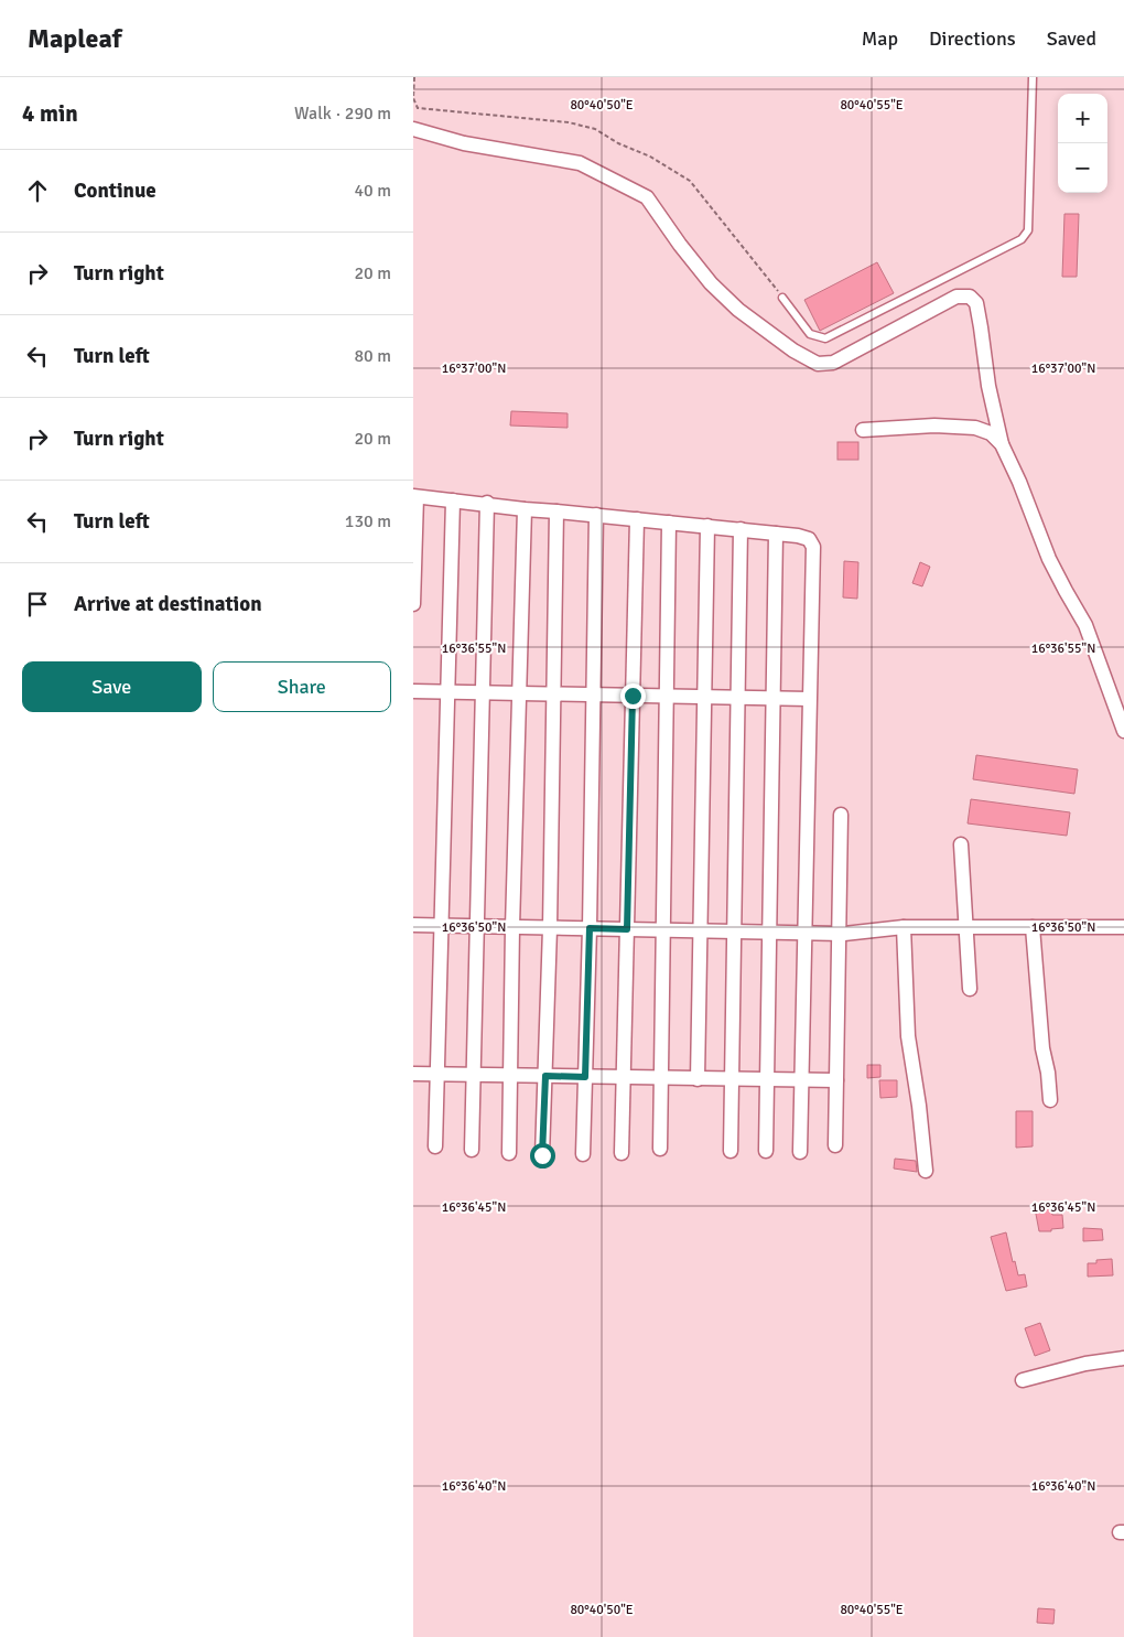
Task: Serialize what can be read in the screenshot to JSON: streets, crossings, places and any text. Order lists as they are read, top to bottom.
{
  "page": {
    "header": "Mapleaf",
    "nav": ["Map", "Directions", "Saved"],
    "heading": ["4 min", "Walk · 290 m"],
    "map_buttons": ["+", "−"],
    "list": [
      ["Continue", "40 m"],
      ["Turn right", "20 m"],
      ["Turn left", "80 m"],
      ["Turn right", "20 m"],
      ["Turn left", "130 m"],
      "Arrive at destination"
    ],
    "buttons": ["Save", "Share"]
  },
  "coordinates": [
    "80°40'50\"E",
    "80°40'55\"E",
    "16°37'00\"N",
    "16°36'55\"N",
    "16°36'50\"N",
    "16°36'45\"N",
    "16°36'40\"N"
  ]
}
